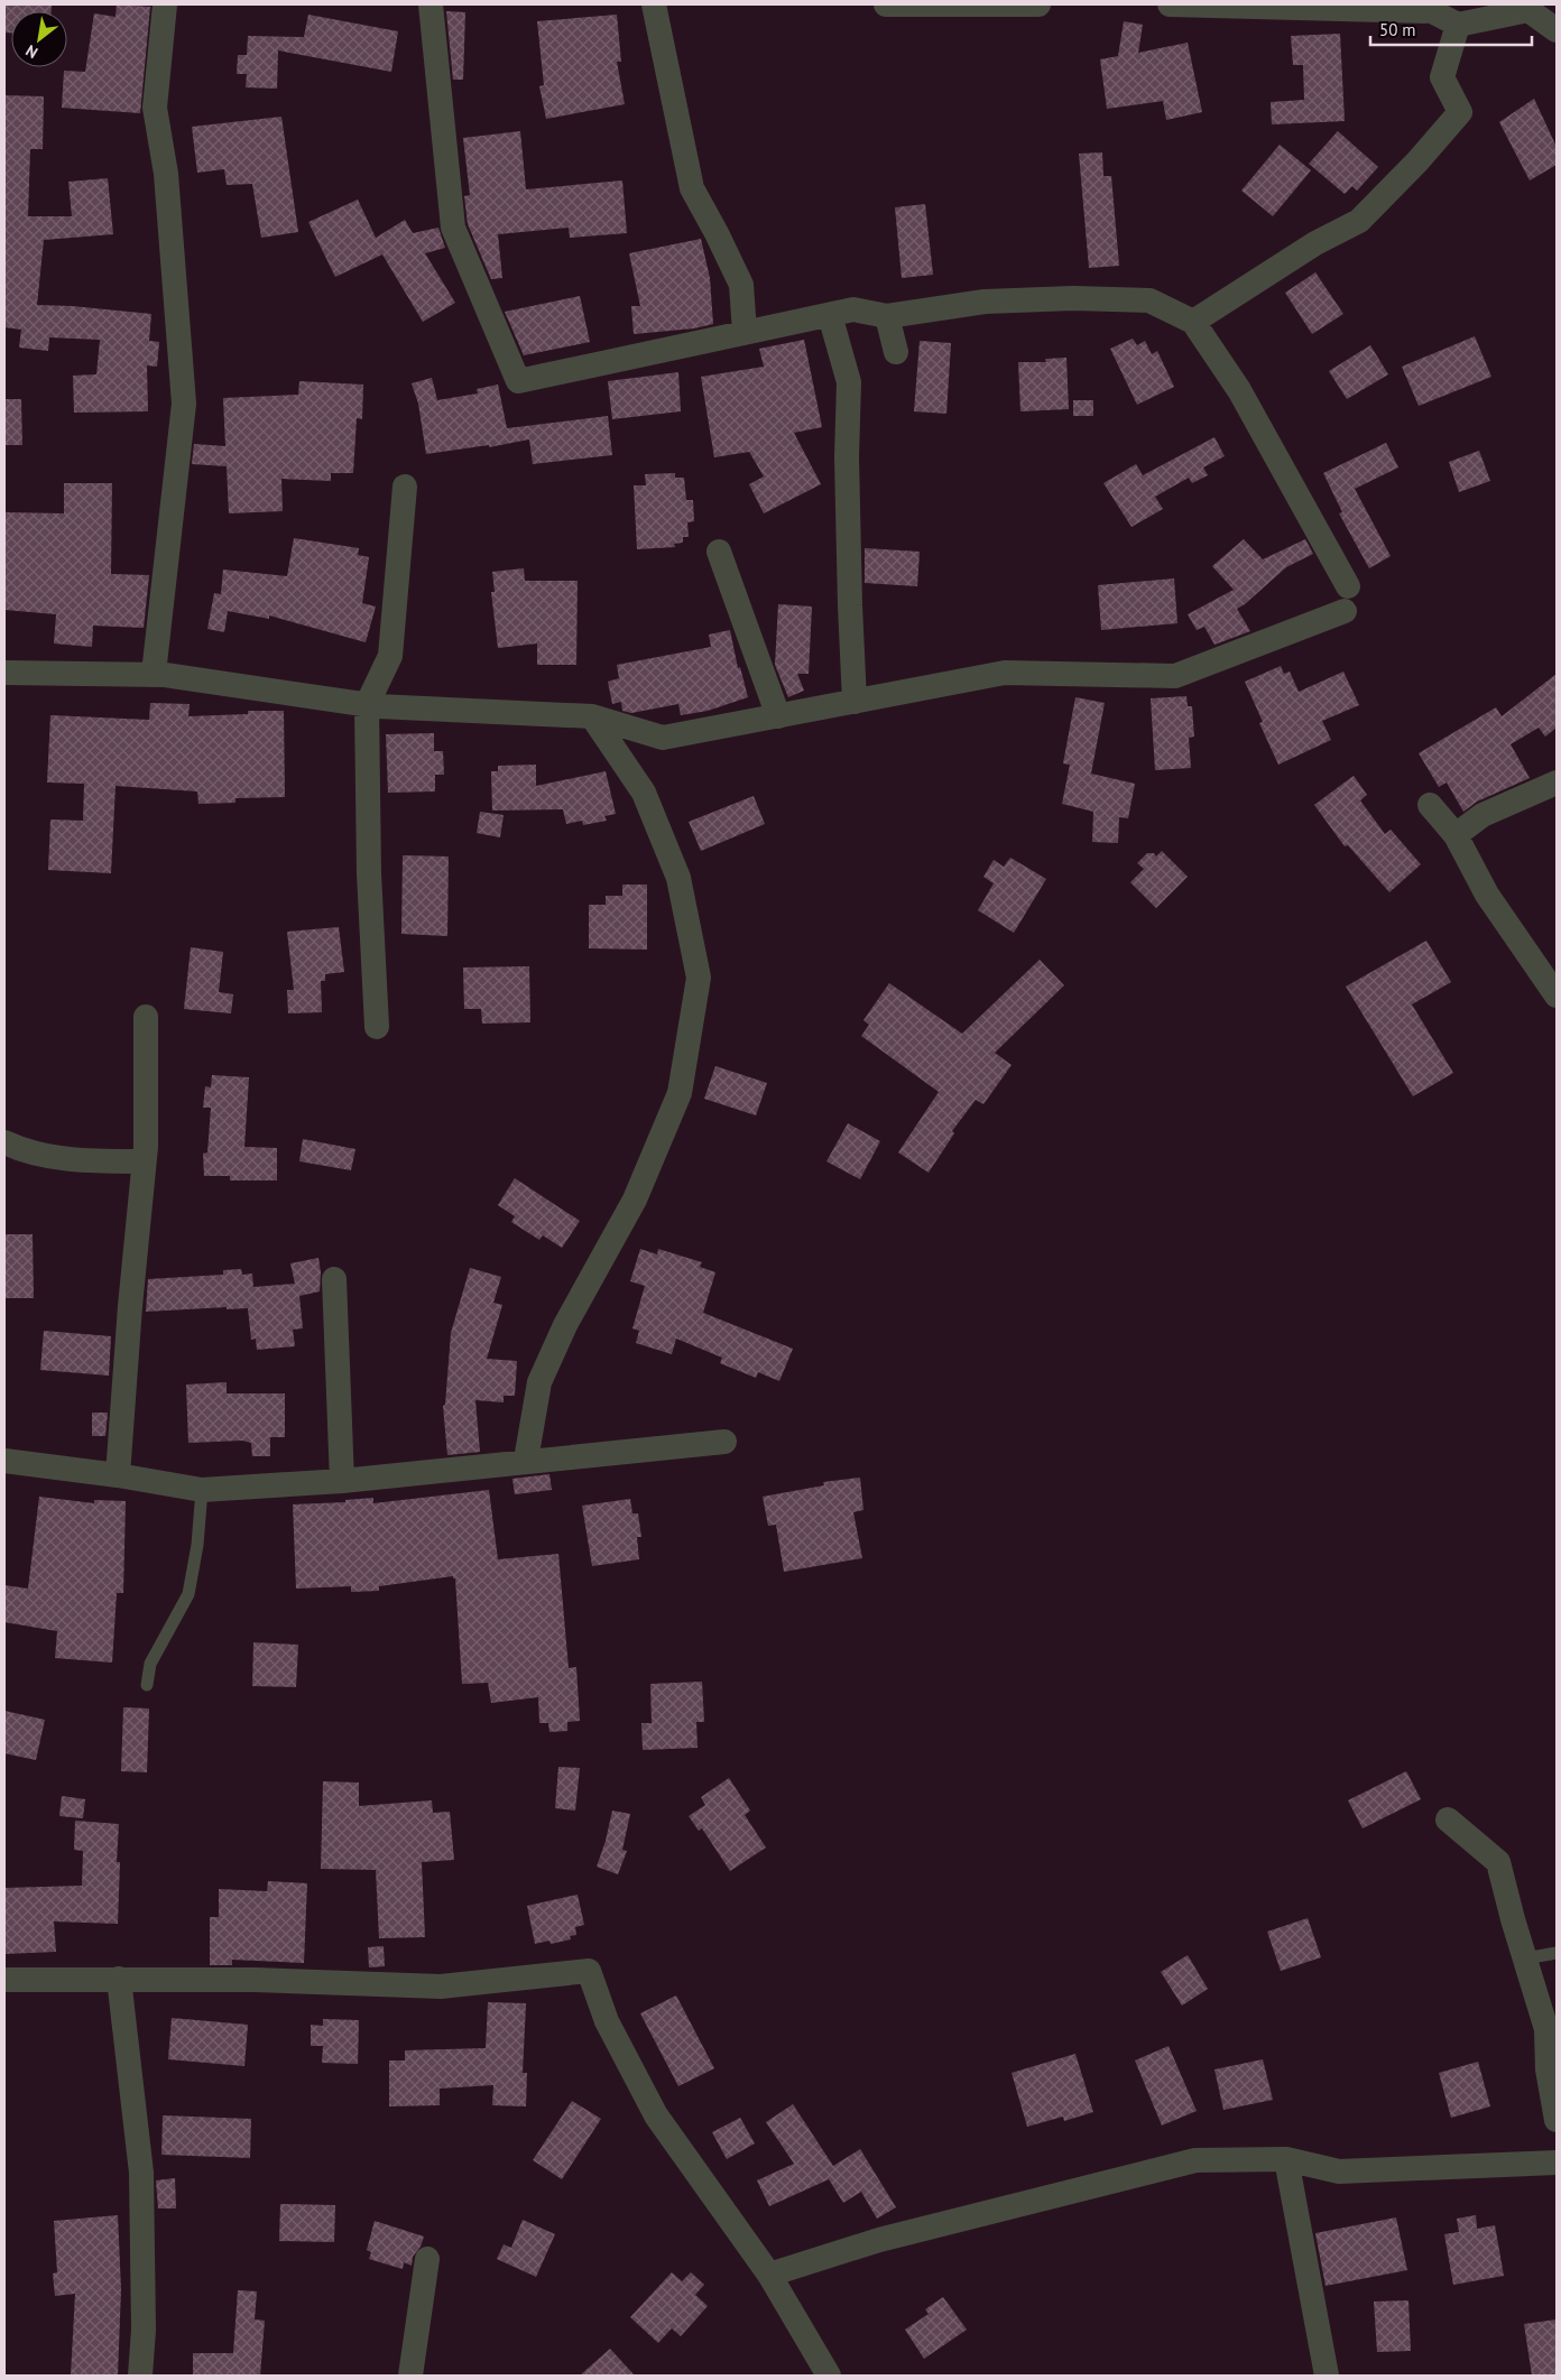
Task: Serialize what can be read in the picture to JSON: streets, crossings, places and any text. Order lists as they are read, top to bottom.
{
  "scale_bar": "50 m",
  "north": "bottom left"
}
